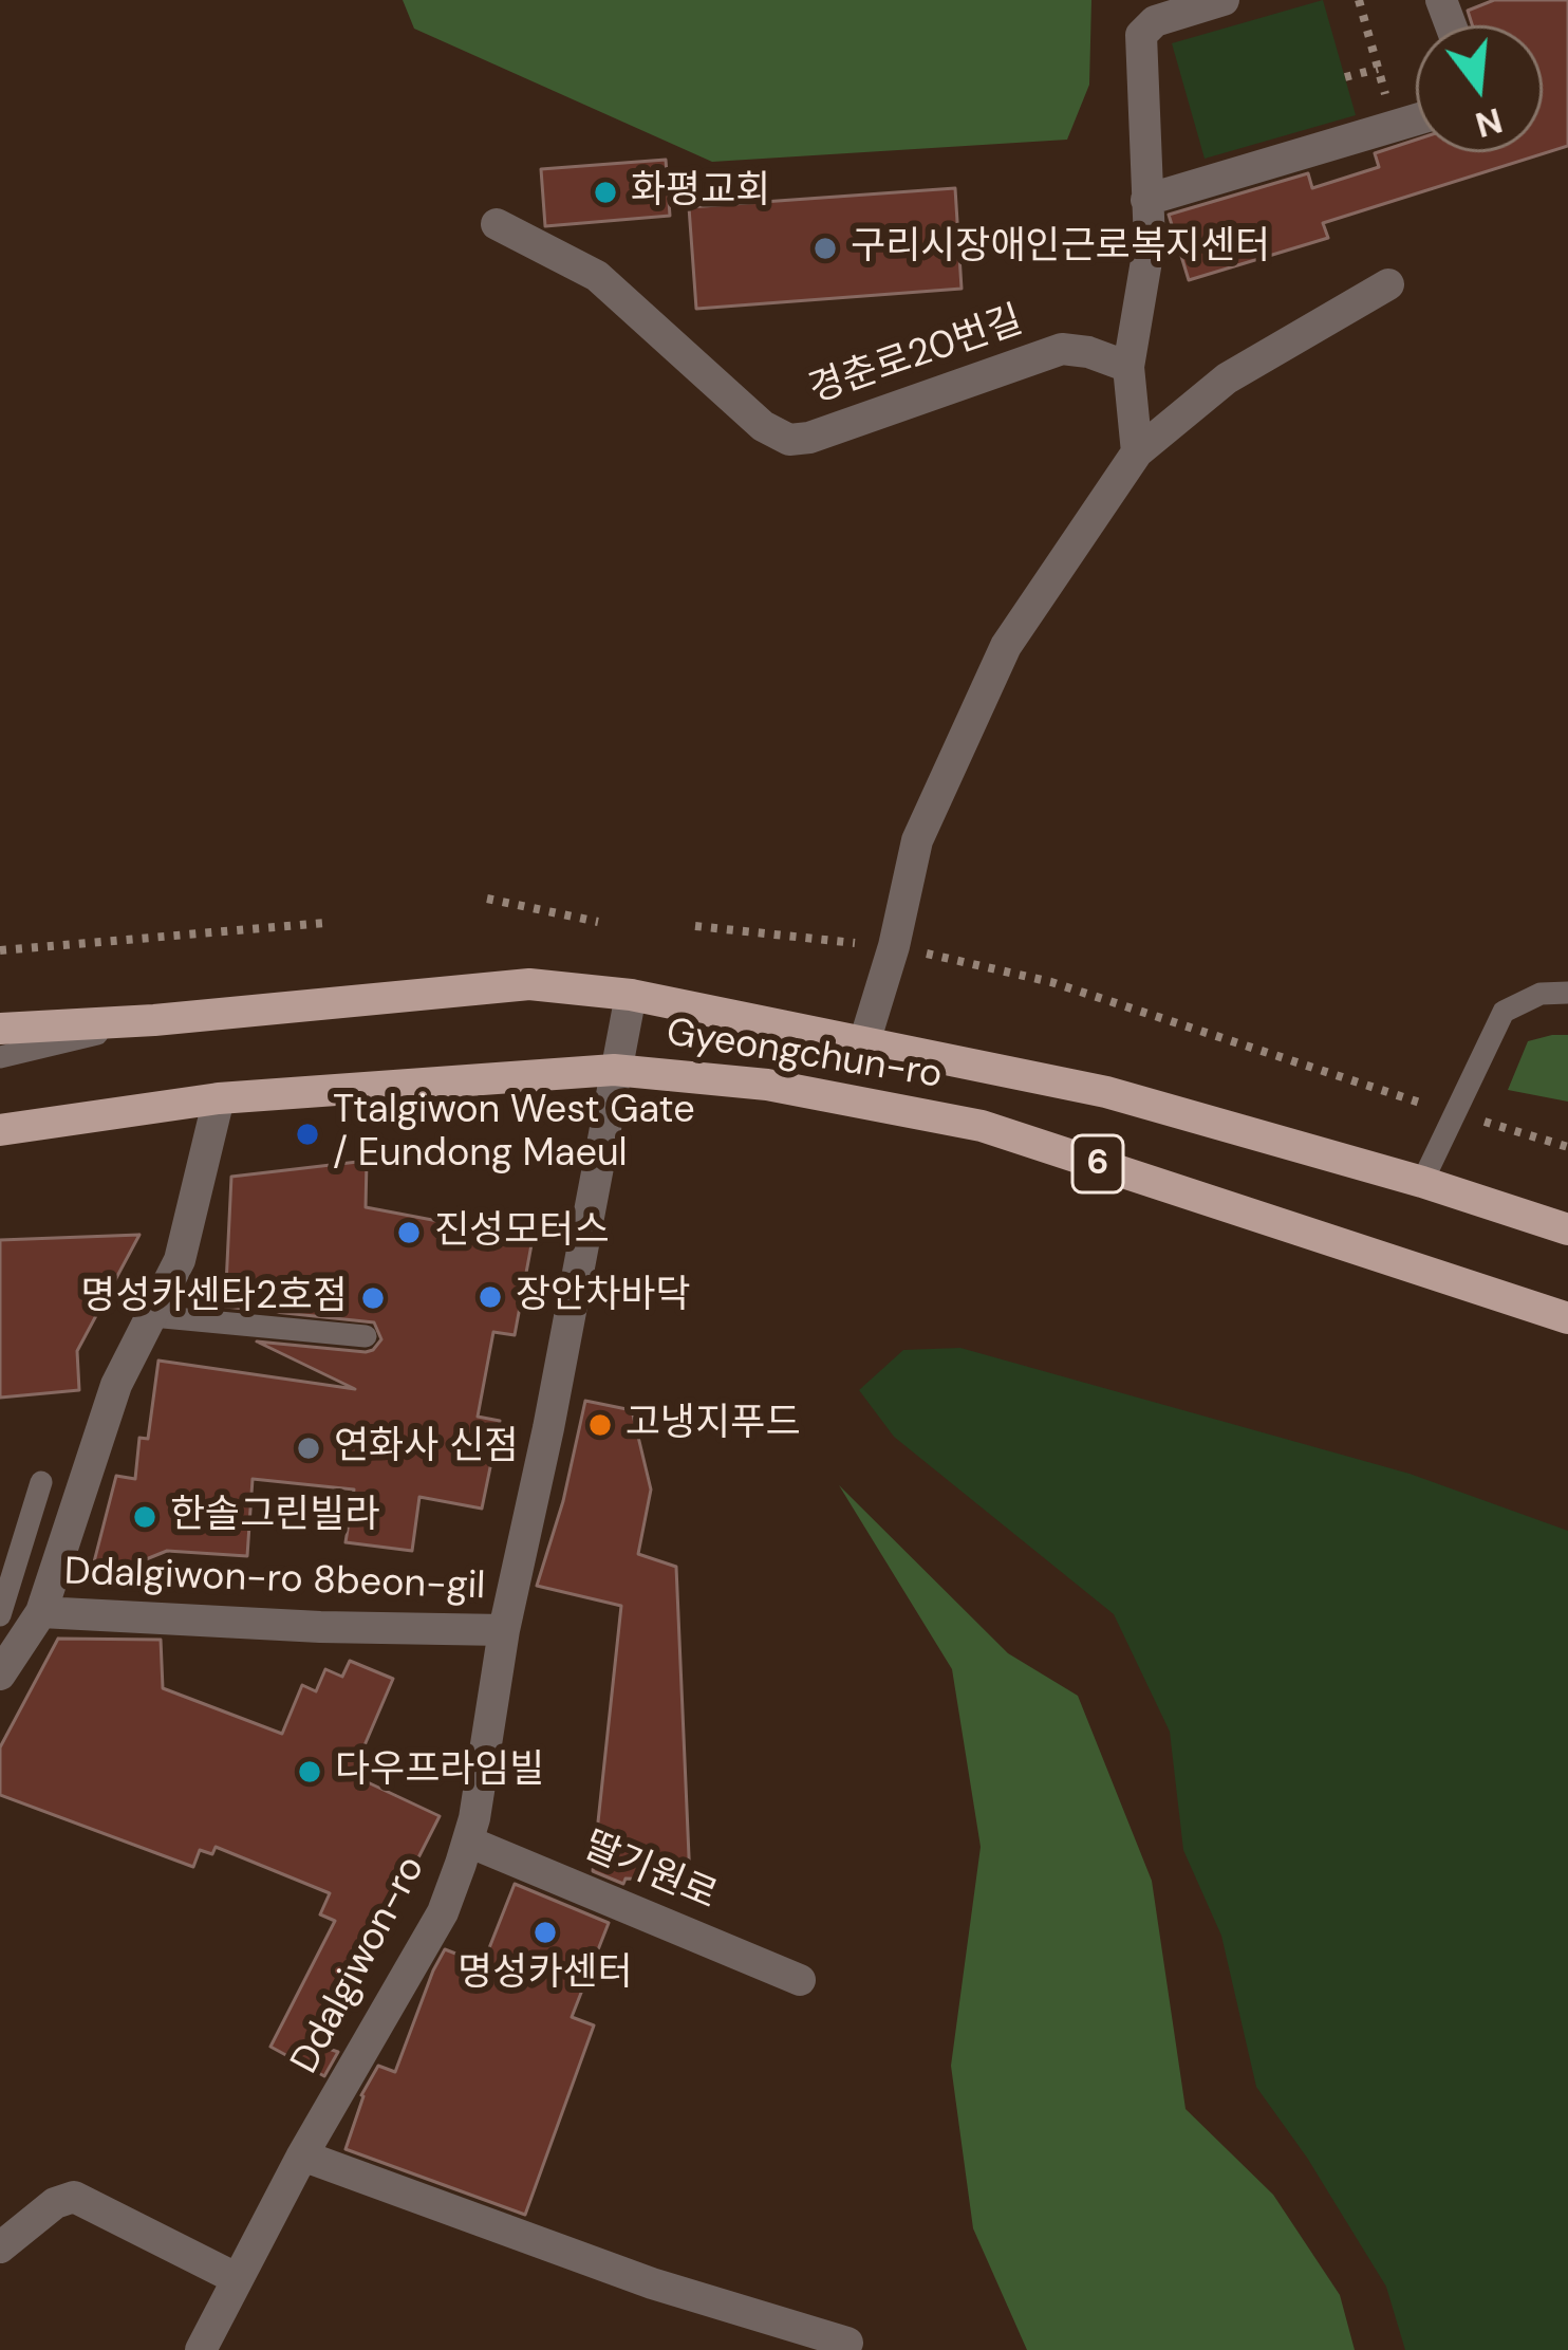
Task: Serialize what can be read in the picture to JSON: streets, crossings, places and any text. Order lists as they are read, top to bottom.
{
  "streets": {
    "main road": ["Gyeongchun-ro", "6"],
    "street": [
      "경춘로20번길",
      "Ddalgiwon-ro 8beon-gil",
      "딸기원로",
      "Ddalgiwon-ro"
    ]
  },
  "crossings": [
    ["Gyeongchun-ro", "Ddalgiwon-ro 8beon-gil"],
    ["Gyeongchun-ro", "Ddalgiwon-ro"],
    ["Ddalgiwon-ro 8beon-gil", "Ddalgiwon-ro"],
    ["딸기원로", "Ddalgiwon-ro"]
  ],
  "places": [
    "화평교회",
    "구리시장애인근로복지센터",
    "Ttalgiwon West Gate / Eundong Maeul",
    "진성모터스",
    "장안차바닥",
    "명성카센타2호점",
    "고냉지푸드",
    "연화사 신점",
    "한솔그린빌라",
    "다우프라임빌",
    "명성카센터"
  ],
  "north": "bottom"
}
